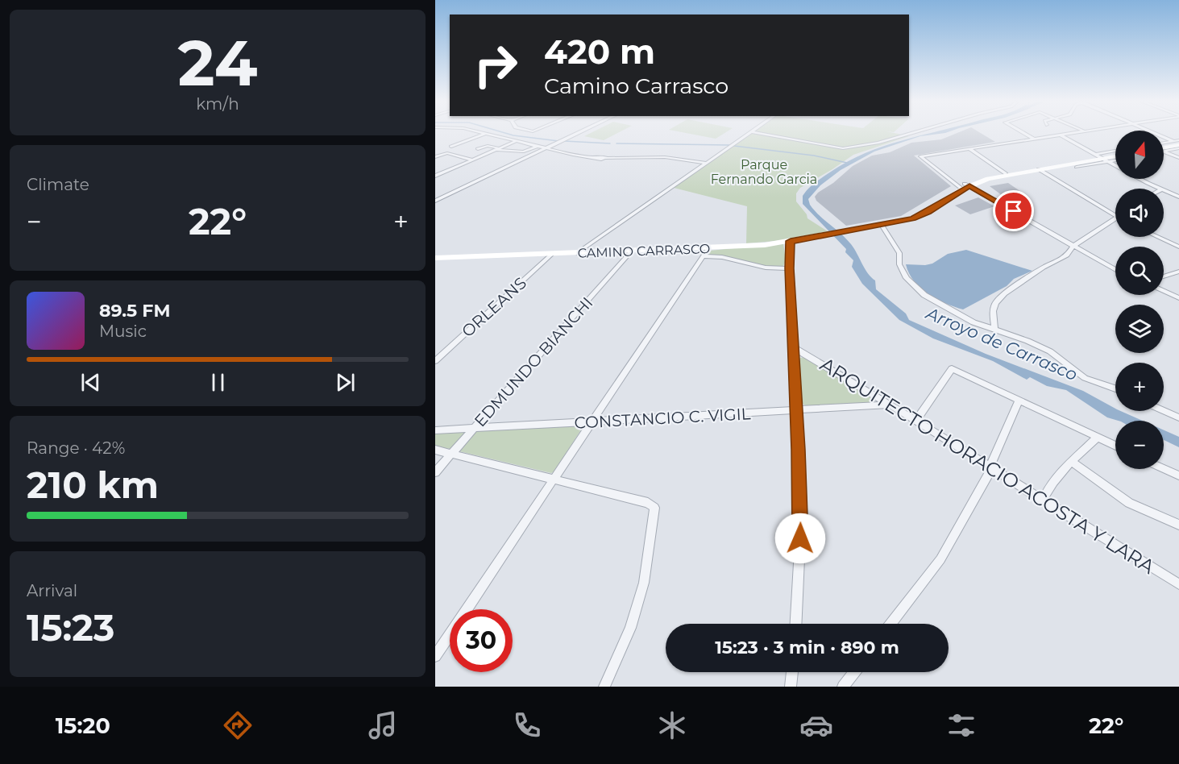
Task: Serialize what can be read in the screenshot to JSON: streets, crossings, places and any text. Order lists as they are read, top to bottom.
{
  "streets": {
    "main road": ["CAMINO CARRASCO"],
    "street": [
      "ORLEANS",
      "EDMUNDO BIANCHI",
      "CONSTANCIO C. VIGIL",
      "ARQUITECTO HORACIO ACOSTA Y LARA"
    ]
  },
  "crossings": [
    ["CAMINO CARRASCO", "ORLEANS"],
    ["CAMINO CARRASCO", "EDMUNDO BIANCHI"],
    ["EDMUNDO BIANCHI", "CONSTANCIO C. VIGIL"],
    ["CONSTANCIO C. VIGIL", "ARQUITECTO HORACIO ACOSTA Y LARA"]
  ],
  "water": ["Arroyo de Carrasco"],
  "parks": ["Parque Fernando Garcia"],
  "north": "top",
  "page": {
    "tile": [
      ["24", "km/h"],
      "Climate",
      ["Range · 42%", "210 km"],
      ["Arrival", "15:23"]
    ],
    "turn": ["420 m", "Camino Carrasco"],
    "map_buttons": ["+", "−"],
    "heat": ["−", "22°", "+"],
    "song": ["89.5 FM", "Music"],
    "limit": "30",
    "trip": "15:23 · 3 min · 890 m",
    "tabs": ["15:20", "22°"]
  }
}
